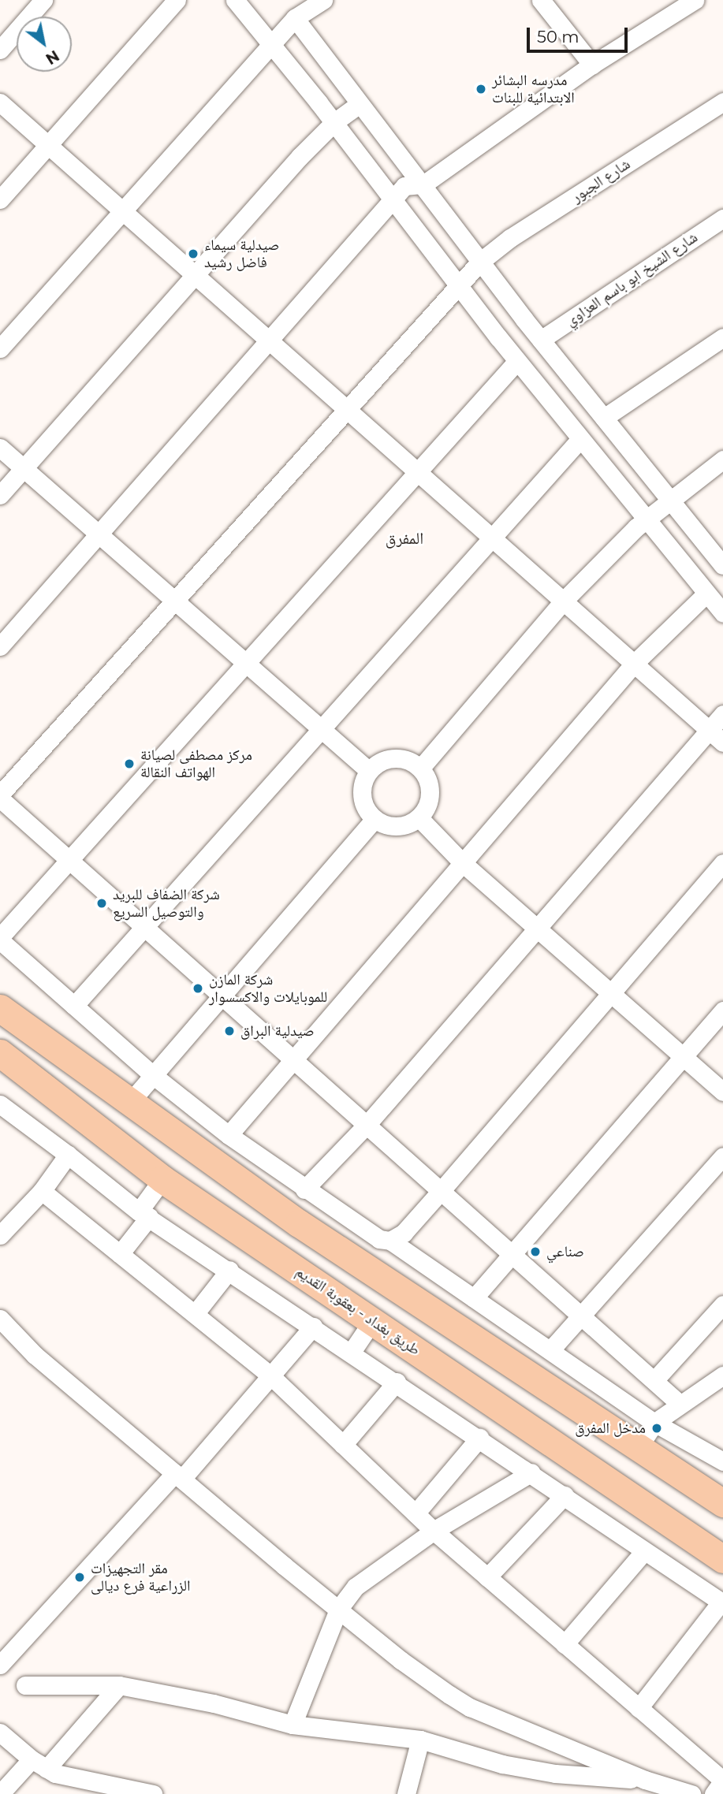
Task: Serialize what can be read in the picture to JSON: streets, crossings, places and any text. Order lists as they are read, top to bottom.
{
  "streets": {
    "highway": ["طريق بغداد - بعقوبة القديم"],
    "street": ["شارع الجبور", "شارع الشيخ ابو باسم العزاوي"]
  },
  "districts": ["المفرق"],
  "places": [
    "مدرسه البشائر الابتدائية للبنات",
    "صيدلية سيماء فاضل رشيد",
    "مركز مصطفى لصيانة الهواتف النقالة",
    "شركة الضفاف للبريد والتوصيل السريع",
    "شركة المازن للموبايلات والاكسسوار",
    "صيدلية البراق",
    "صناعي",
    "مدخل المفرق",
    "مقر التجهيزات الزراعية فرع ديالى"
  ],
  "scale_bar": "50 m",
  "north": "bottom right"
}
